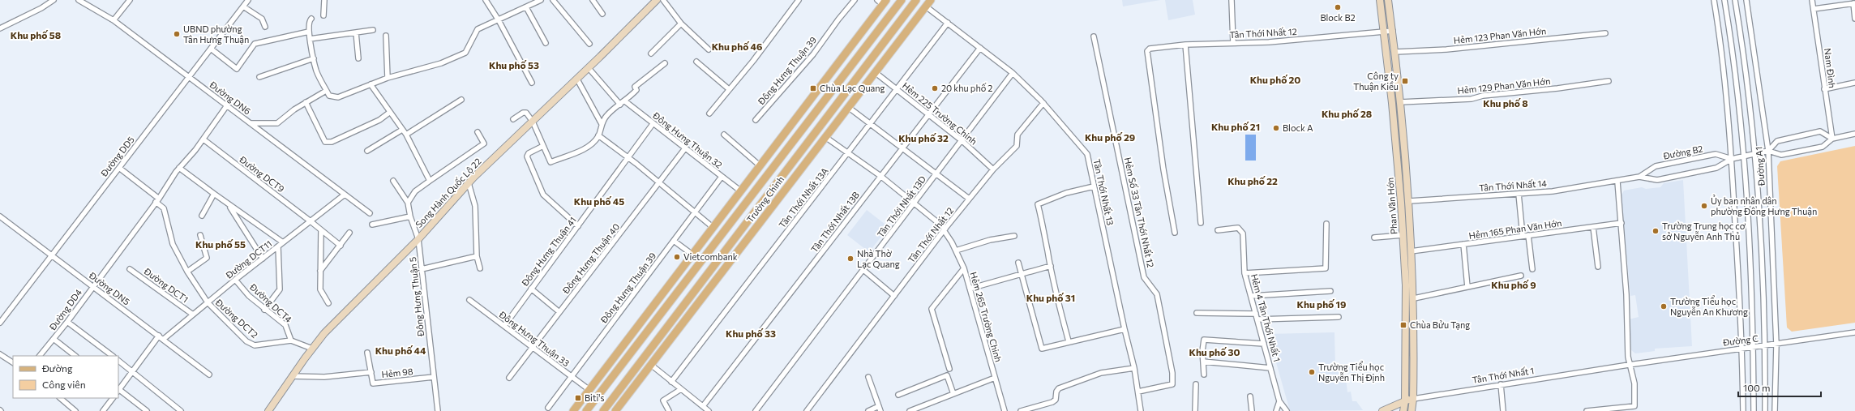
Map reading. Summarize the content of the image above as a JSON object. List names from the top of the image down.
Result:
{
  "streets": {
    "main road": [
      "Song Hành Quốc Lộ 22",
      "Trường Chinh",
      "Phan Văn Hớn",
      "Tân Thới Nhất 1"
    ],
    "street": [
      "Tân Thới Nhất 12",
      "Hẻm 123 Phan Văn Hớn",
      "Nam Đình",
      "Đông Hưng Thuận 39",
      "Hẻm 129 Phan Văn Hớn",
      "Đường DN6",
      "Hẻm 225 Trường Chinh",
      "Đông Hưng Thuận 32",
      "Đường B2",
      "Đường DD5",
      "Đường A1",
      "Đường DCT9",
      "Tân Thới Nhất 14",
      "Tân Thới Nhất 13",
      "Tân Thới Nhất 13A",
      "Tân Thới Nhất 13D",
      "Hẻm Số 33 Tân Thới Nhất 12",
      "Tân Thới Nhất 13B",
      "Hẻm 165 Phan Văn Hớn",
      "Đông Hưng Thuận 41",
      "Đông Hưng Thuận 40",
      "Đường DCT11",
      "Đường DCT1",
      "Đường DN5",
      "Đông Hưng Thuận 5",
      "Đường DCT4",
      "Đường DD4",
      "Hẻm 265 Trường Chinh",
      "Hẻm 4 Tân Thới Nhất 1",
      "Đường DCT2",
      "Đông Hưng Thuận 33",
      "Đường C",
      "Hẻm 98"
    ]
  },
  "crossings": [
    ["Tân Thới Nhất 12", "Hẻm 225 Trường Chinh"],
    ["Tân Thới Nhất 12", "Tân Thới Nhất 13"],
    ["Tân Thới Nhất 12", "Phan Văn Hớn"],
    ["Tân Thới Nhất 12", "Hẻm 265 Trường Chinh"],
    ["Hẻm 123 Phan Văn Hớn", "Phan Văn Hớn"],
    ["Nam Đình", "Đường B2"],
    ["Đông Hưng Thuận 39", "Đông Hưng Thuận 32"],
    ["Đông Hưng Thuận 39", "Đông Hưng Thuận 33"],
    ["Hẻm 129 Phan Văn Hớn", "Phan Văn Hớn"],
    ["Đường DN6", "Đường DD5"],
    ["Đường DN6", "Đường DCT11"],
    ["Hẻm 225 Trường Chinh", "Tân Thới Nhất 13A"],
    ["Hẻm 225 Trường Chinh", "Trường Chinh"],
    ["Hẻm 225 Trường Chinh", "Tân Thới Nhất 13D"],
    ["Hẻm 225 Trường Chinh", "Tân Thới Nhất 13B"],
    ["Đông Hưng Thuận 32", "Đông Hưng Thuận 41"],
    ["Đông Hưng Thuận 32", "Đông Hưng Thuận 40"],
    ["Đường B2", "Đường A1"],
    ["Đường B2", "Tân Thới Nhất 14"],
    ["Đường DD5", "Đường DN5"],
    ["Đường DD5", "Đường DCT2"],
    ["Đường A1", "Đường C"],
    ["Đường DCT9", "Đường DCT11"],
    ["Tân Thới Nhất 14", "Phan Văn Hớn"],
    ["Tân Thới Nhất 13", "Tân Thới Nhất 13A"],
    ["Tân Thới Nhất 13", "Trường Chinh"],
    ["Tân Thới Nhất 13", "Tân Thới Nhất 13D"],
    ["Tân Thới Nhất 13", "Hẻm Số 33 Tân Thới Nhất 12"],
    ["Tân Thới Nhất 13", "Tân Thới Nhất 13B"],
    ["Song Hành Quốc Lộ 22", "Đông Hưng Thuận 5"],
    ["Song Hành Quốc Lộ 22", "Đường DCT2"],
    ["Tân Thới Nhất 13A", "Hẻm 265 Trường Chinh"],
    ["Trường Chinh", "Hẻm 265 Trường Chinh"],
    ["Phan Văn Hớn", "Hẻm 165 Phan Văn Hớn"],
    ["Phan Văn Hớn", "Tân Thới Nhất 1"],
    ["Tân Thới Nhất 13D", "Hẻm 265 Trường Chinh"],
    ["Tân Thới Nhất 13B", "Hẻm 265 Trường Chinh"],
    ["Đông Hưng Thuận 41", "Đông Hưng Thuận 33"],
    ["Đông Hưng Thuận 40", "Đông Hưng Thuận 33"],
    ["Đường DCT11", "Đường DCT1"],
    ["Đường DCT11", "Đường DN5"],
    ["Đường DCT11", "Đường DCT4"],
    ["Đường DCT11", "Đường DCT2"],
    ["Đường DN5", "Đường DD4"],
    ["Đông Hưng Thuận 5", "Hẻm 98"],
    ["Đường DCT4", "Đường DCT2"],
    ["Đường DD4", "Đường DCT2"],
    ["Đường C", "Tân Thới Nhất 1"]
  ],
  "districts": [
    "Khu phố 58",
    "Khu phố 46",
    "Khu phố 53",
    "Khu phố 20",
    "Khu phố 8",
    "Khu phố 28",
    "Khu phố 21",
    "Khu phố 29",
    "Khu phố 32",
    "Khu phố 22",
    "Khu phố 45",
    "Khu phố 55",
    "Khu phố 9",
    "Khu phố 31",
    "Khu phố 19",
    "Khu phố 33",
    "Khu phố 44",
    "Khu phố 30"
  ],
  "places": {
    "other": [
      "Block B2",
      "UBND phường Tân Hưng Thuận",
      "20 khu phố 2",
      "Block A",
      "Ủy ban nhân dân phường Đông Hưng Thuận",
      "Trường Trung học cơ sở Nguyễn Anh Thủ",
      "Vietcombank",
      "Nhà Thờ Lạc Quang",
      "Trường Tiểu học Nguyễn An Khương",
      "Trường Tiểu học Nguyễn Thị Định"
    ],
    "transit": [
      "Công ty Thuận Kiều",
      "Chùa Lạc Quang",
      "Chùa Bửu Tạng",
      "Biti's"
    ]
  },
  "legend": ["Đường", "Công viên"],
  "scale_bar": "100 m"
}
